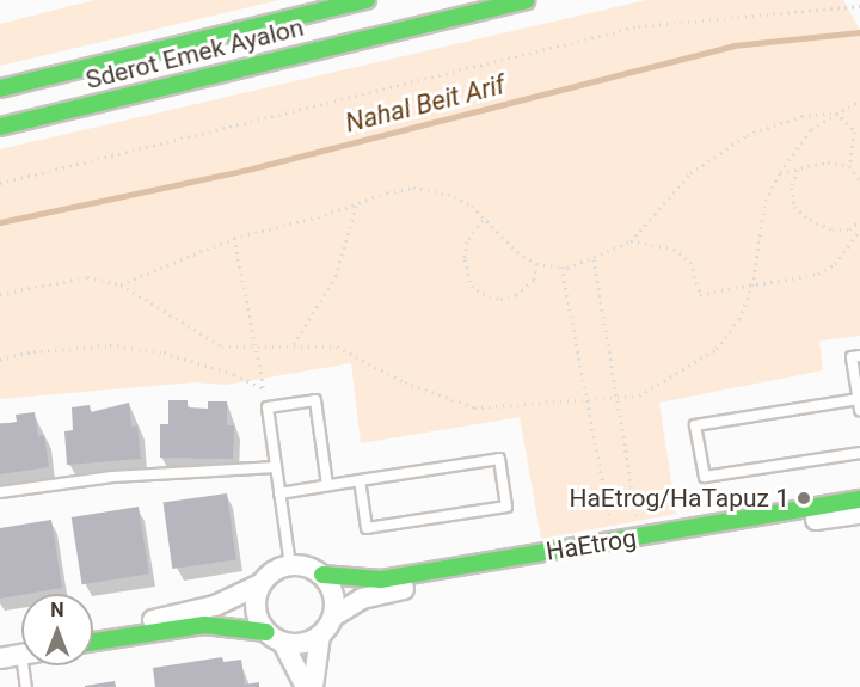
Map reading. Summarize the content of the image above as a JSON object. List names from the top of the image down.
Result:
{
  "streets": {
    "main road": ["Sderot Emek Ayalon", "HaEtrog"]
  },
  "water": ["Nahal Beit Arif"],
  "places": ["HaEtrog/HaTapuz 1"],
  "north": "top"
}
